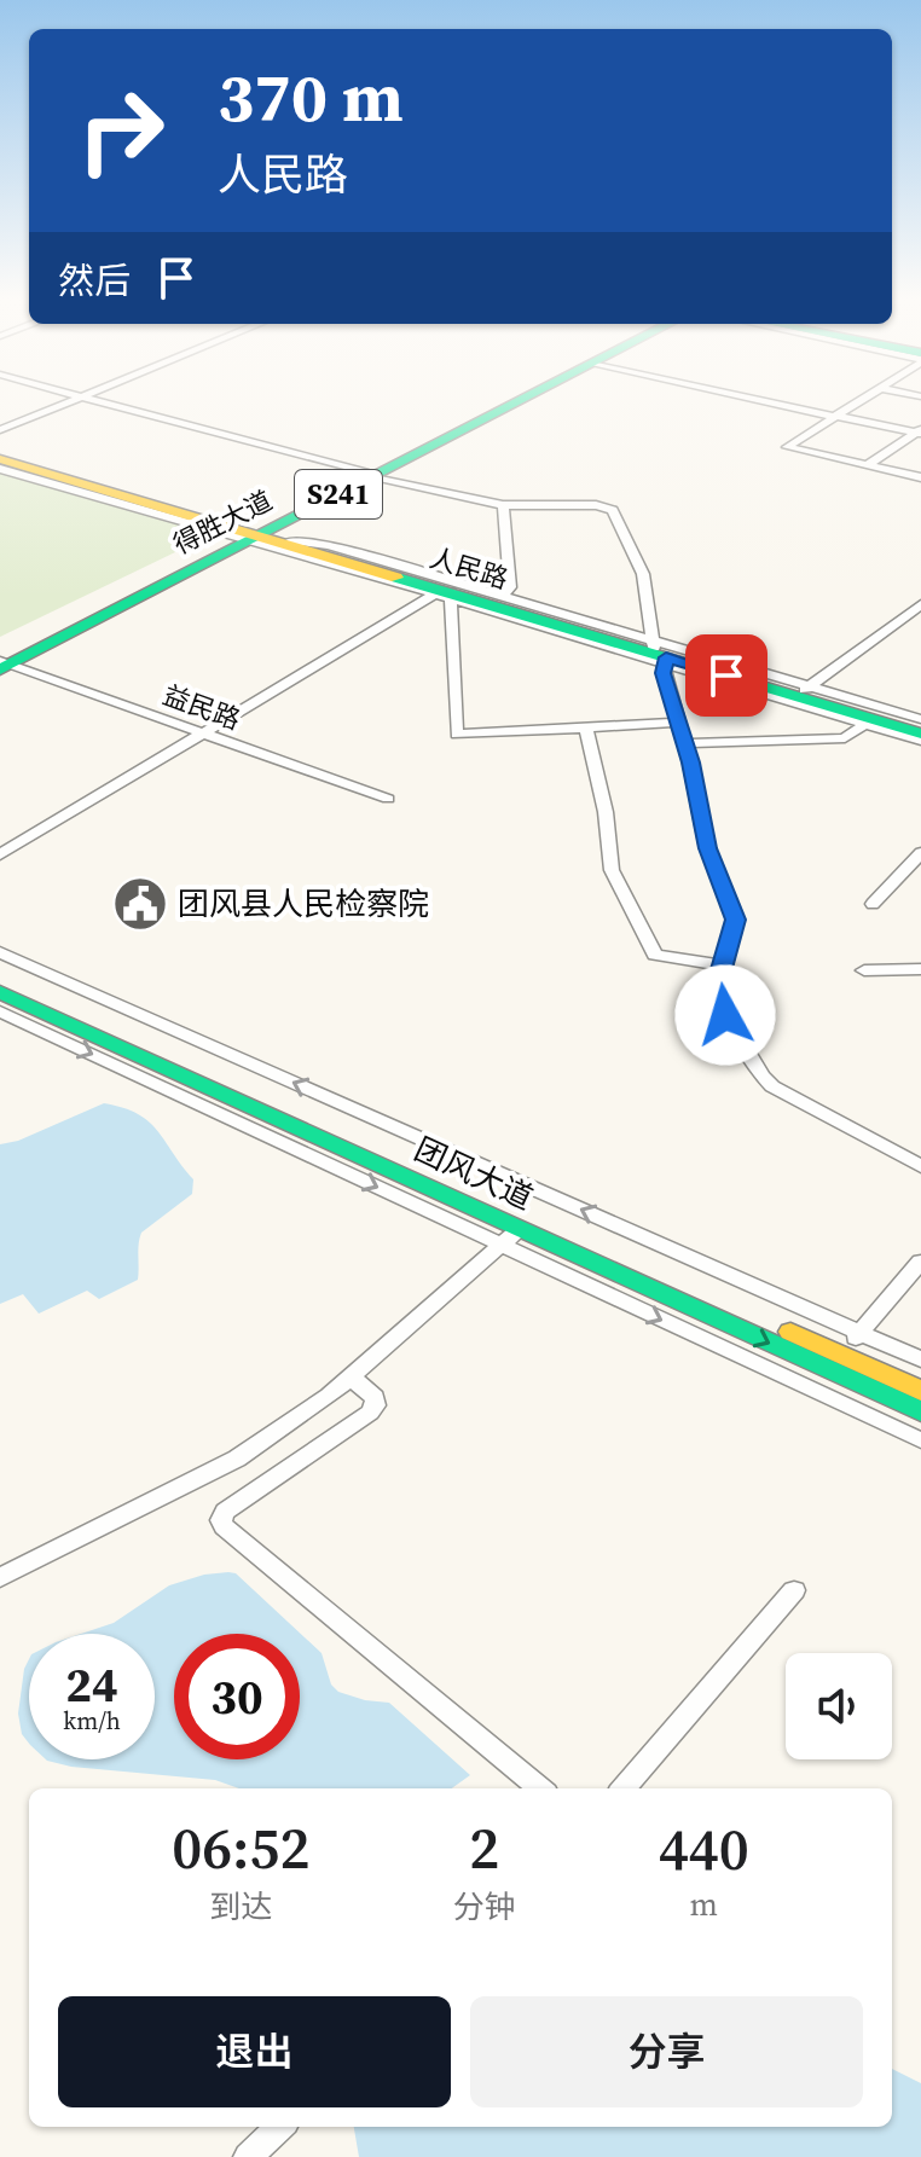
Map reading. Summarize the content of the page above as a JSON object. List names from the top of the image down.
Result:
{
  "streets": {
    "main road": [
      "S241",
      "得胜大道",
      "人民路",
      "团风大道"
    ],
    "street": ["益民路"]
  },
  "crossings": [
    ["得胜大道", "人民路"],
    ["得胜大道", "益民路"]
  ],
  "places": {
    "public building": ["团风县人民检察院"]
  },
  "page": {
    "turn": ["370 m", "人民路"],
    "then": "然后",
    "speed": "24 km/h",
    "limit": "30",
    "eta": [
      "06:52",
      "到达",
      "2",
      "分钟",
      "440",
      "m"
    ],
    "buttons": ["退出", "分享"]
  }
}
